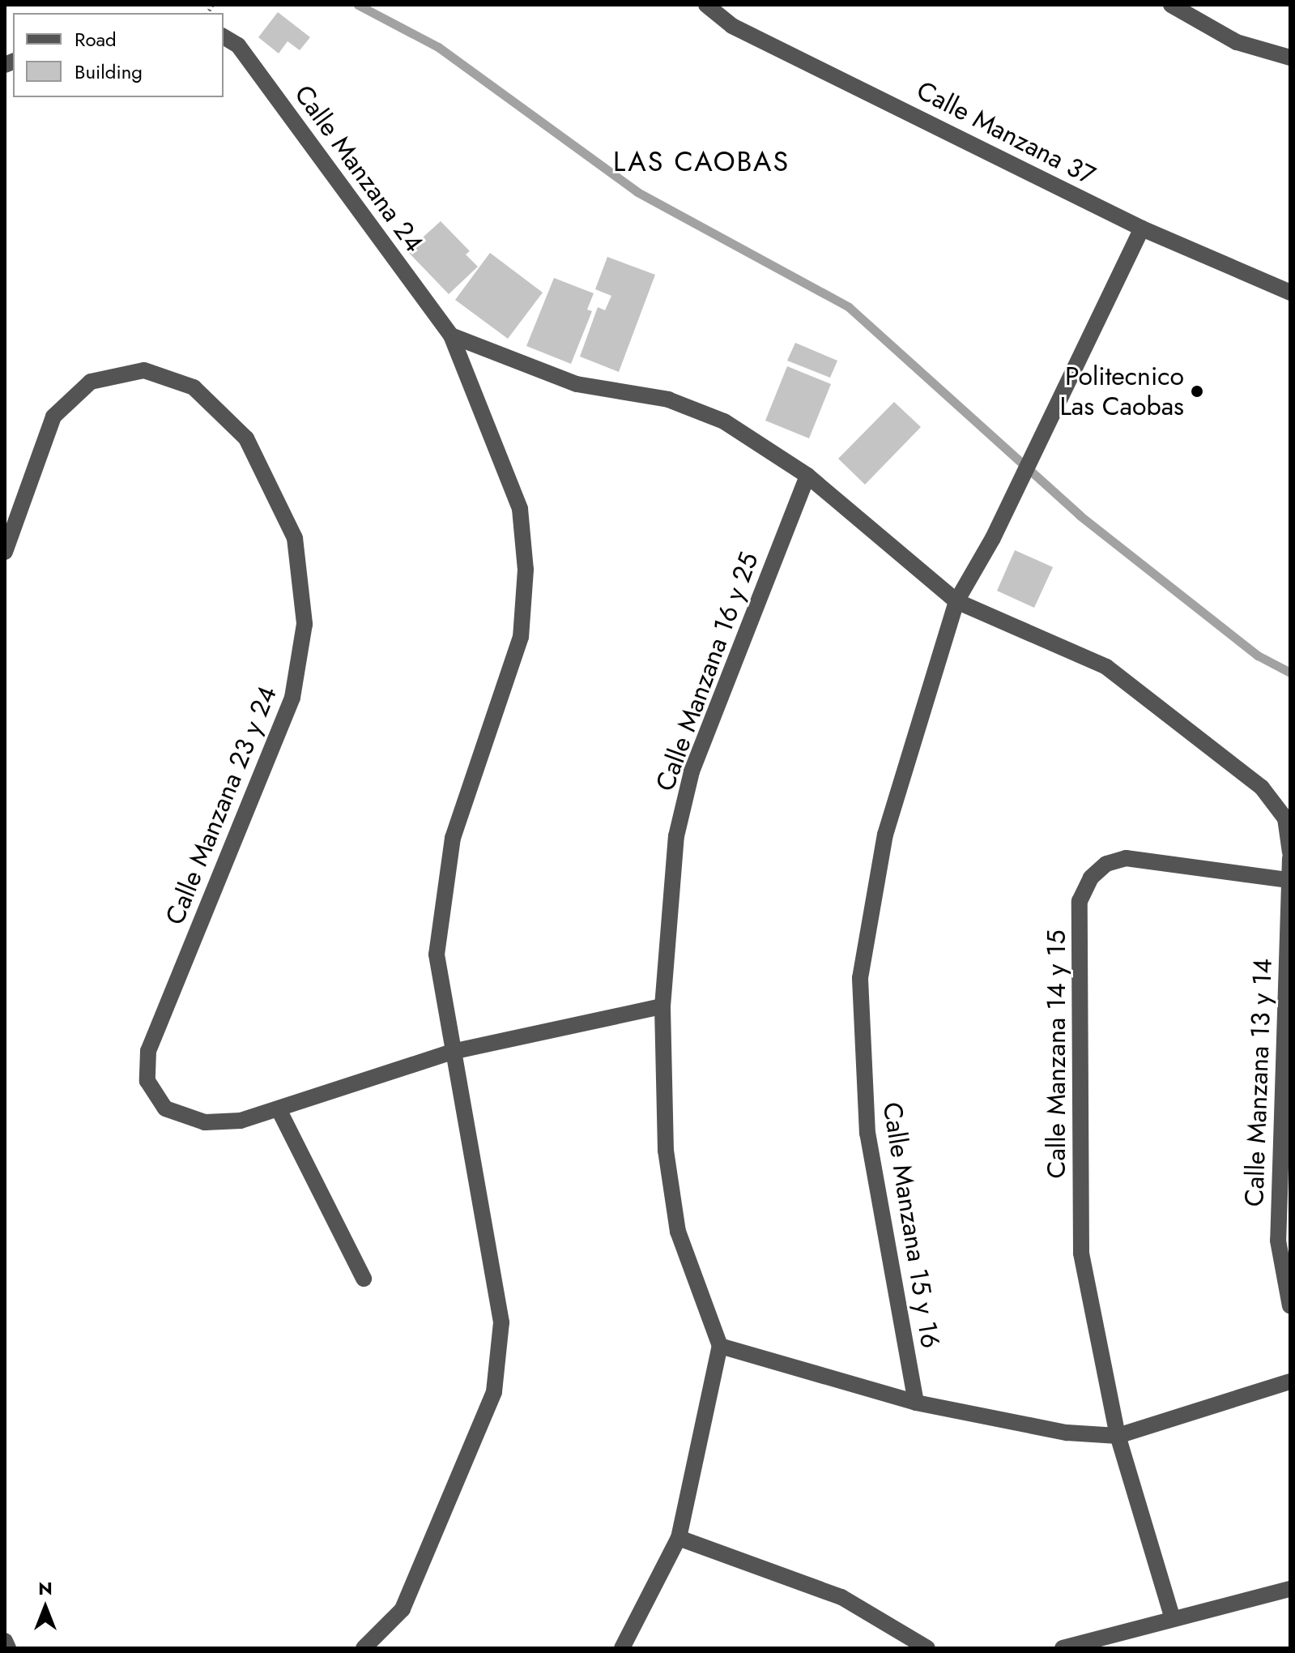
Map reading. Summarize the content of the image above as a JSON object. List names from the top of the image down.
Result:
{
  "streets": {
    "street": [
      "Calle Manzana 37",
      "Calle Manzana 24",
      "Calle Manzana 16 y 25",
      "Calle Manzana 23 y 24",
      "Calle Manzana 14 y 15",
      "Calle Manzana 13 y 14",
      "Calle Manzana 15 y 16"
    ]
  },
  "crossings": [
    ["Calle Manzana 37", "Calle Manzana 15 y 16"],
    ["Calle Manzana 24", "Calle Manzana 23 y 24"],
    ["Calle Manzana 16 y 25", "Calle Manzana 23 y 24"],
    ["Calle Manzana 14 y 15", "Calle Manzana 13 y 14"]
  ],
  "districts": ["LAS CAOBAS"],
  "places": ["Politecnico Las Caobas"],
  "legend": ["Road", "Building"],
  "north": "top"
}
